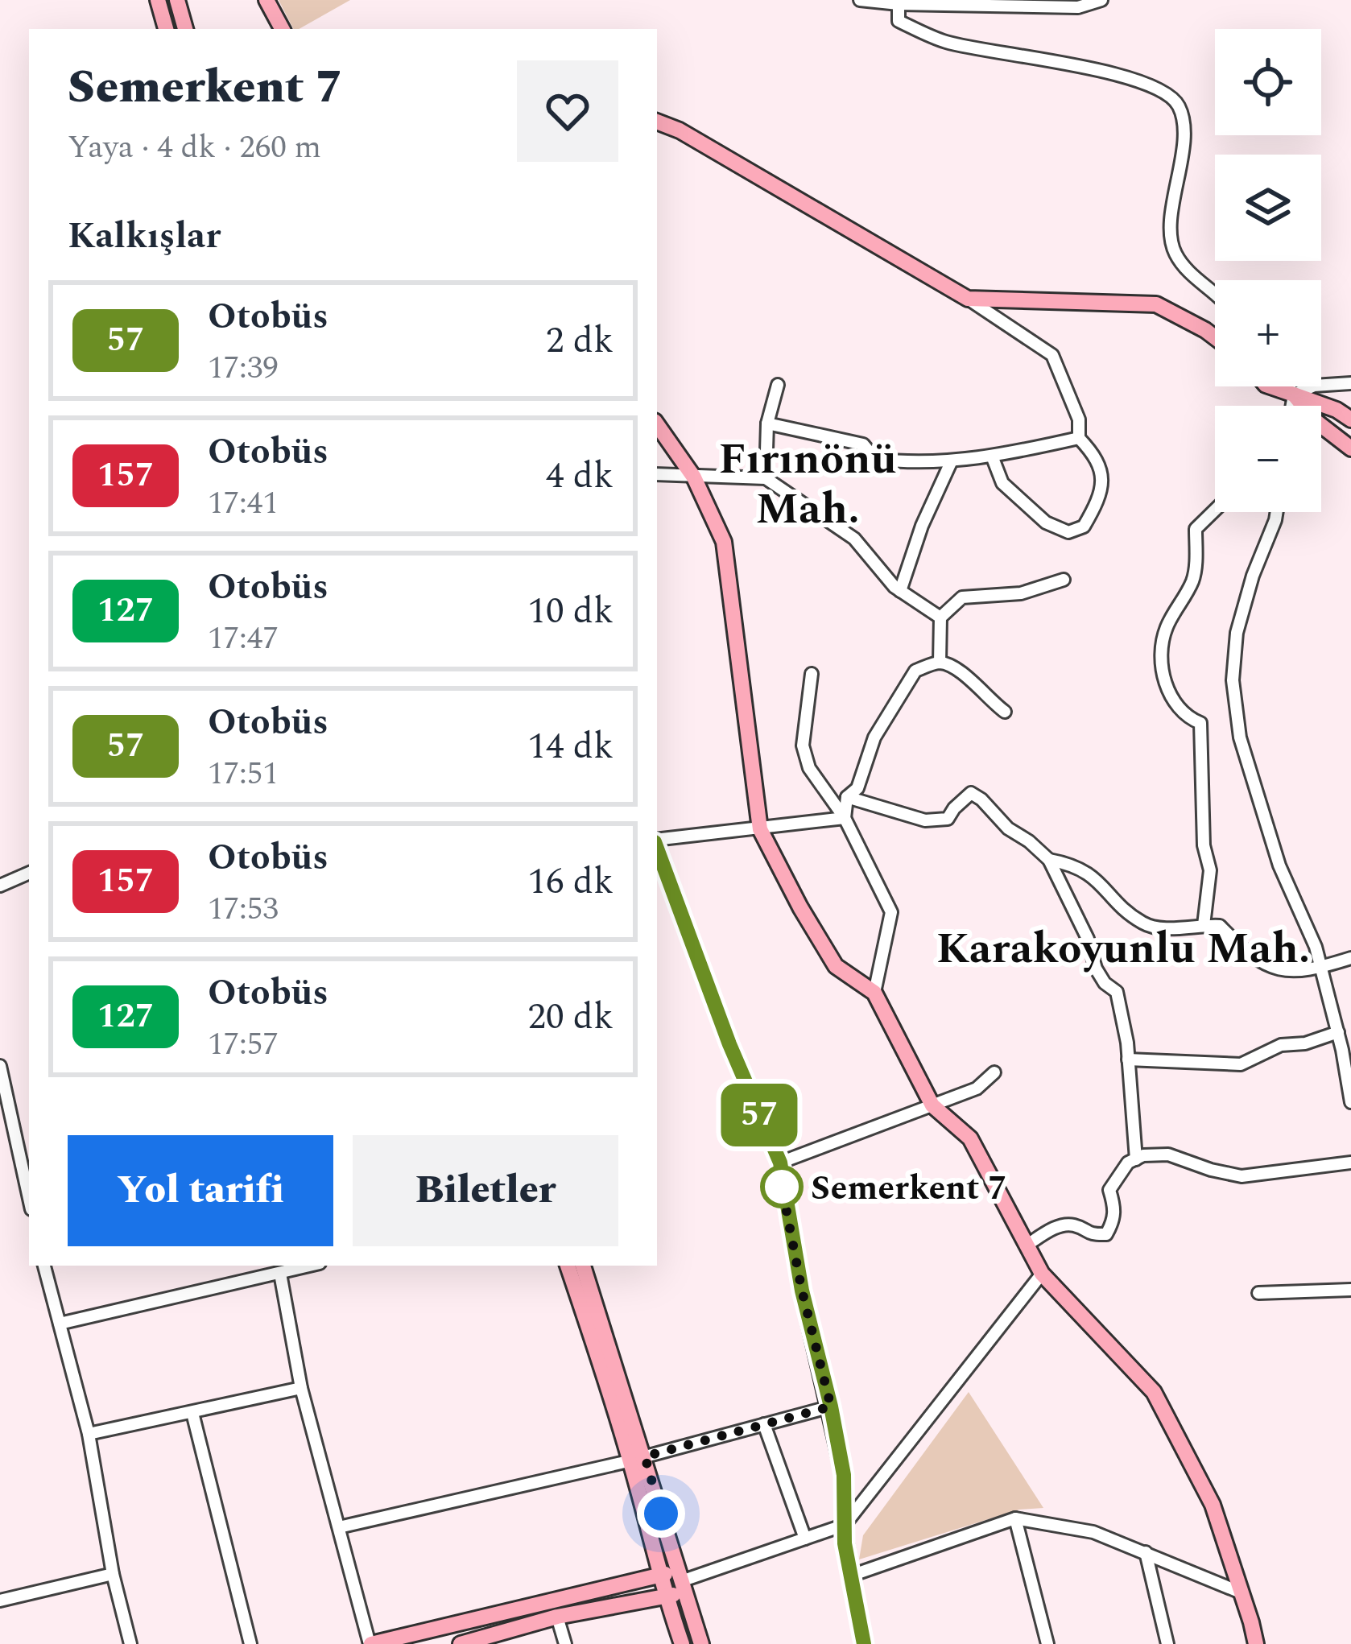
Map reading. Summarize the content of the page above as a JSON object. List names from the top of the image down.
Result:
{
  "districts": ["Fırınönü Mah.", "Karakoyunlu Mah."],
  "places": ["Semerkent 7"],
  "lines": ["bus line 57"],
  "page": {
    "on_map": "57",
    "map_buttons": ["+", "−"],
    "heading": [
      ["Semerkent 7", "Yaya · 4 dk · 260 m"],
      "Kalkışlar"
    ],
    "list": [
      {
        "mark": "57",
        "name": "Otobüs",
        "note": "17:39",
        "value": "2 dk"
      },
      {
        "mark": "157",
        "name": "Otobüs",
        "note": "17:41",
        "value": "4 dk"
      },
      {
        "mark": "127",
        "name": "Otobüs",
        "note": "17:47",
        "value": "10 dk"
      },
      {
        "mark": "57",
        "name": "Otobüs",
        "note": "17:51",
        "value": "14 dk"
      },
      {
        "mark": "157",
        "name": "Otobüs",
        "note": "17:53",
        "value": "16 dk"
      },
      {
        "mark": "127",
        "name": "Otobüs",
        "note": "17:57",
        "value": "20 dk"
      }
    ],
    "buttons": ["Yol tarifi", "Biletler"]
  }
}
